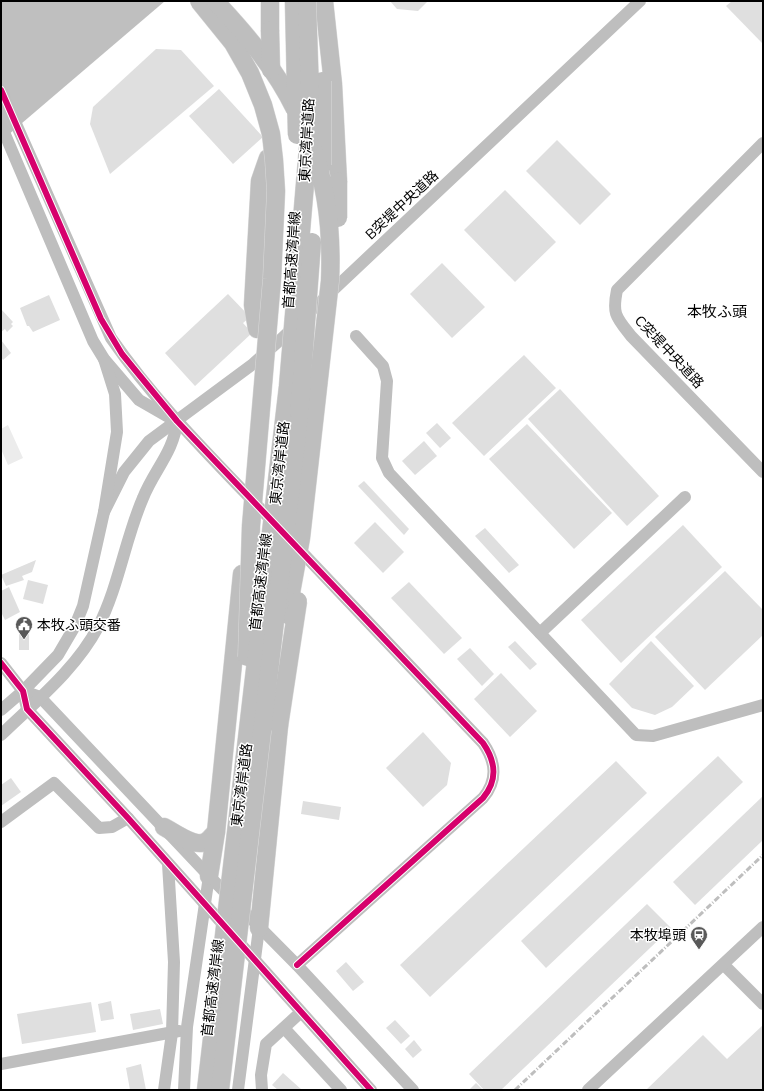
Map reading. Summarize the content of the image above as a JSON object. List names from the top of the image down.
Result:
{
  "streets": {
    "highway": ["東京湾岸道路", "首都高速湾岸線"],
    "street": ["B突堤中央道路", "C突堤中央道路"]
  },
  "districts": ["本牧ふ頭"],
  "places": {
    "public building": ["本牧ふ頭交番"],
    "station": ["本牧埠頭"]
  }
}
